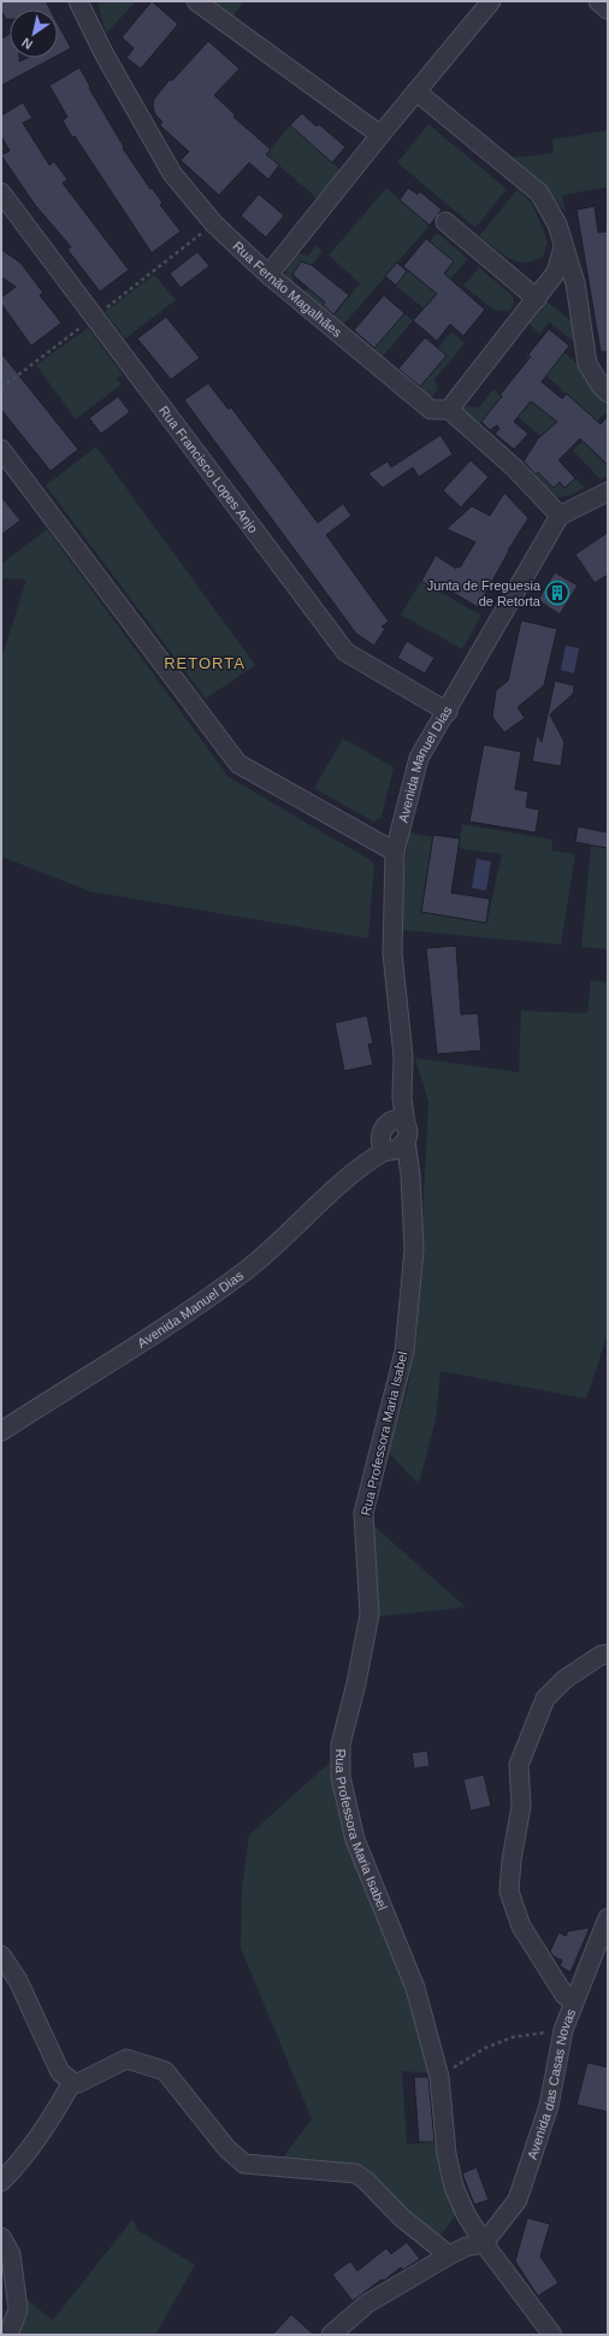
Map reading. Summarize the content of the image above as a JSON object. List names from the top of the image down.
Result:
{
  "streets": {
    "street": [
      "Rua Fernão Magalhães",
      "Rua Francisco Lopes Anjo",
      "Avenida Manuel Dias",
      "Rua Professora Maria Isabel",
      "Avenida das Casas Novas"
    ]
  },
  "crossings": [
    ["Rua Francisco Lopes Anjo", "Avenida Manuel Dias"],
    ["Avenida Manuel Dias", "Rua Professora Maria Isabel"],
    ["Rua Professora Maria Isabel", "Avenida das Casas Novas"]
  ],
  "districts": ["RETORTA"],
  "places": {
    "building": ["Junta de Freguesia de Retorta"]
  },
  "north": "bottom left"
}
